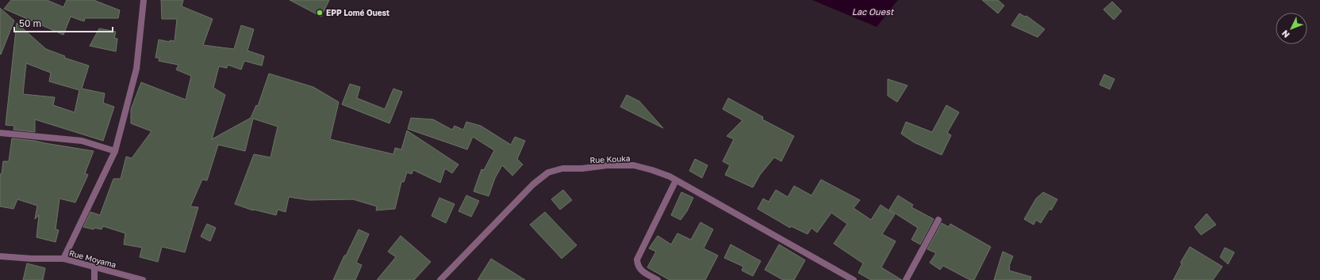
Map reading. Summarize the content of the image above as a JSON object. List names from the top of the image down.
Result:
{
  "streets": {
    "street": ["Rue Kouka", "Rue Moyama"]
  },
  "water": ["Lac Ouest"],
  "places": ["EPP Lomé Ouest"],
  "scale_bar": "50 m",
  "north": "bottom left"
}
